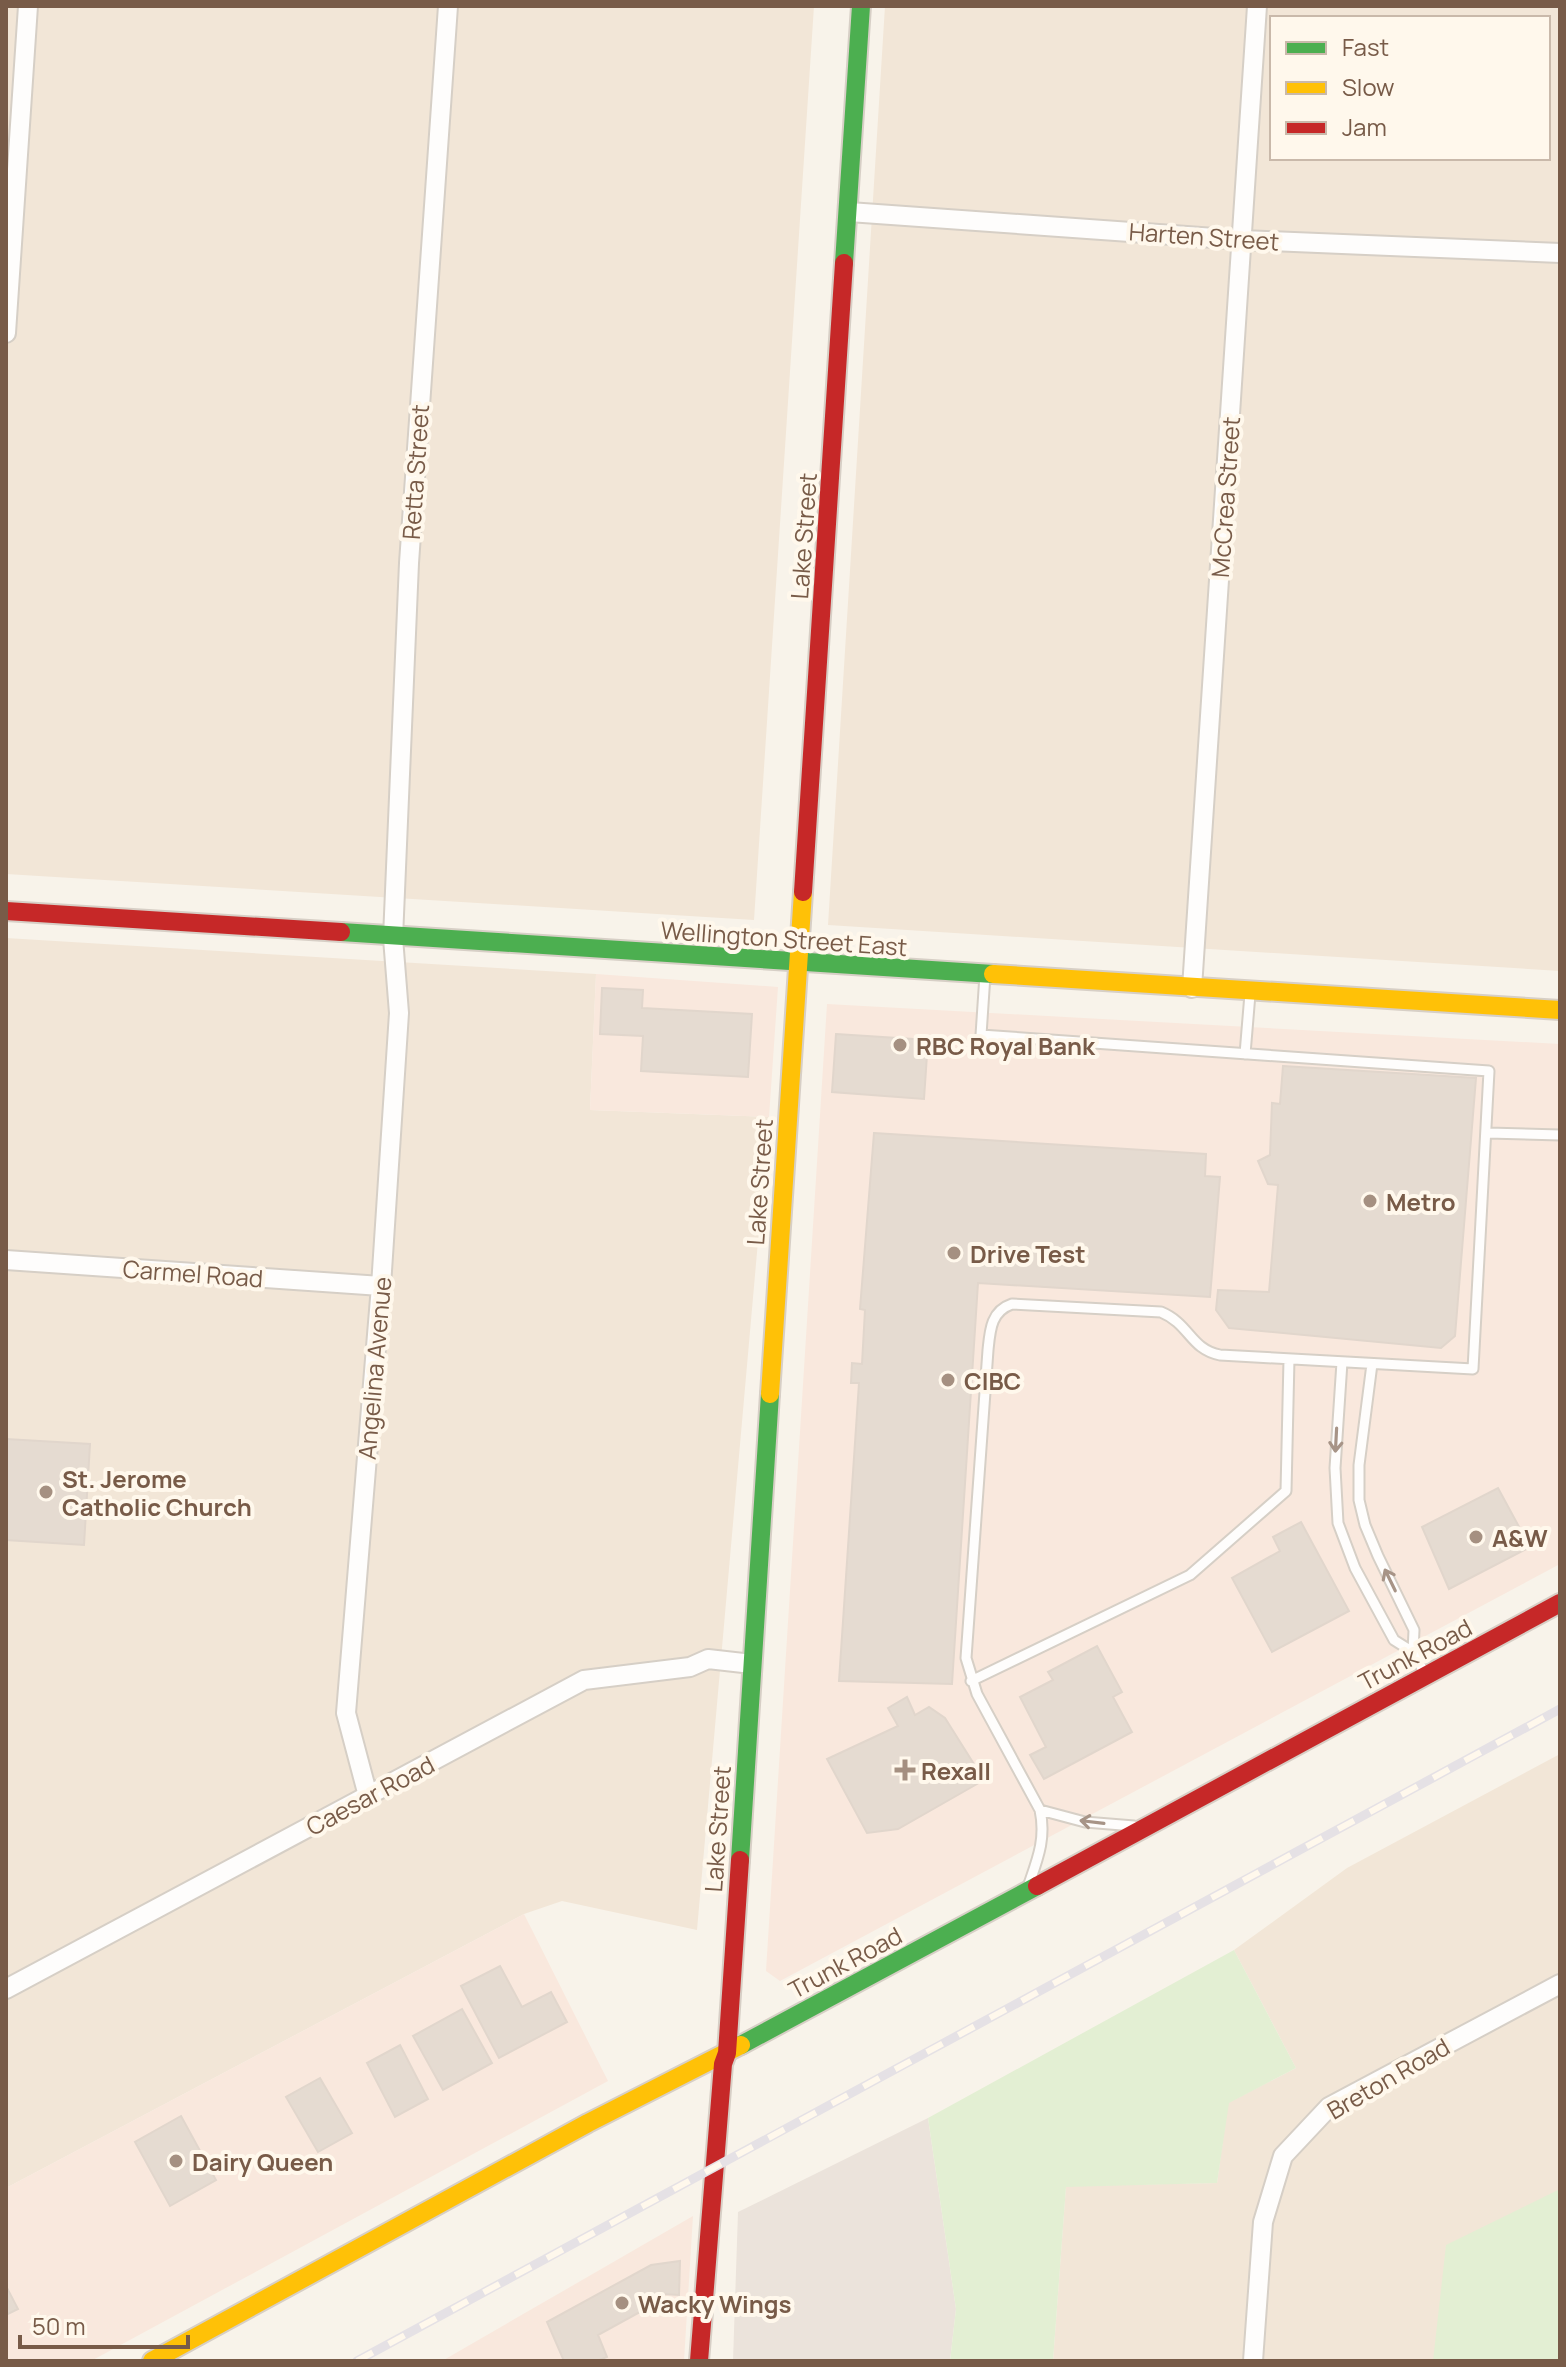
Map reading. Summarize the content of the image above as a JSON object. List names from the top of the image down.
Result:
{
  "streets": {
    "main road": ["Lake Street", "Wellington Street East", "Trunk Road"],
    "street": [
      "Harten Street",
      "Retta Street",
      "McCrea Street",
      "Carmel Road",
      "Angelina Avenue",
      "Caesar Road",
      "Breton Road"
    ]
  },
  "crossings": [
    ["Harten Street", "McCrea Street"],
    ["Harten Street", "Lake Street"],
    ["Retta Street", "Wellington Street East"],
    ["Retta Street", "Angelina Avenue"],
    ["McCrea Street", "Wellington Street East"],
    ["Lake Street", "Wellington Street East"],
    ["Lake Street", "Trunk Road"],
    ["Lake Street", "Caesar Road"],
    ["Wellington Street East", "Angelina Avenue"],
    ["Carmel Road", "Angelina Avenue"],
    ["Angelina Avenue", "Caesar Road"]
  ],
  "places": {
    "other": [
      "RBC Royal Bank",
      "Metro",
      "Drive Test",
      "CIBC",
      "St. Jerome Catholic Church",
      "A&W",
      "Dairy Queen",
      "Wacky Wings"
    ],
    "health": ["Rexall"]
  },
  "legend": ["Fast", "Slow", "Jam"],
  "scale_bar": "50 m"
}
